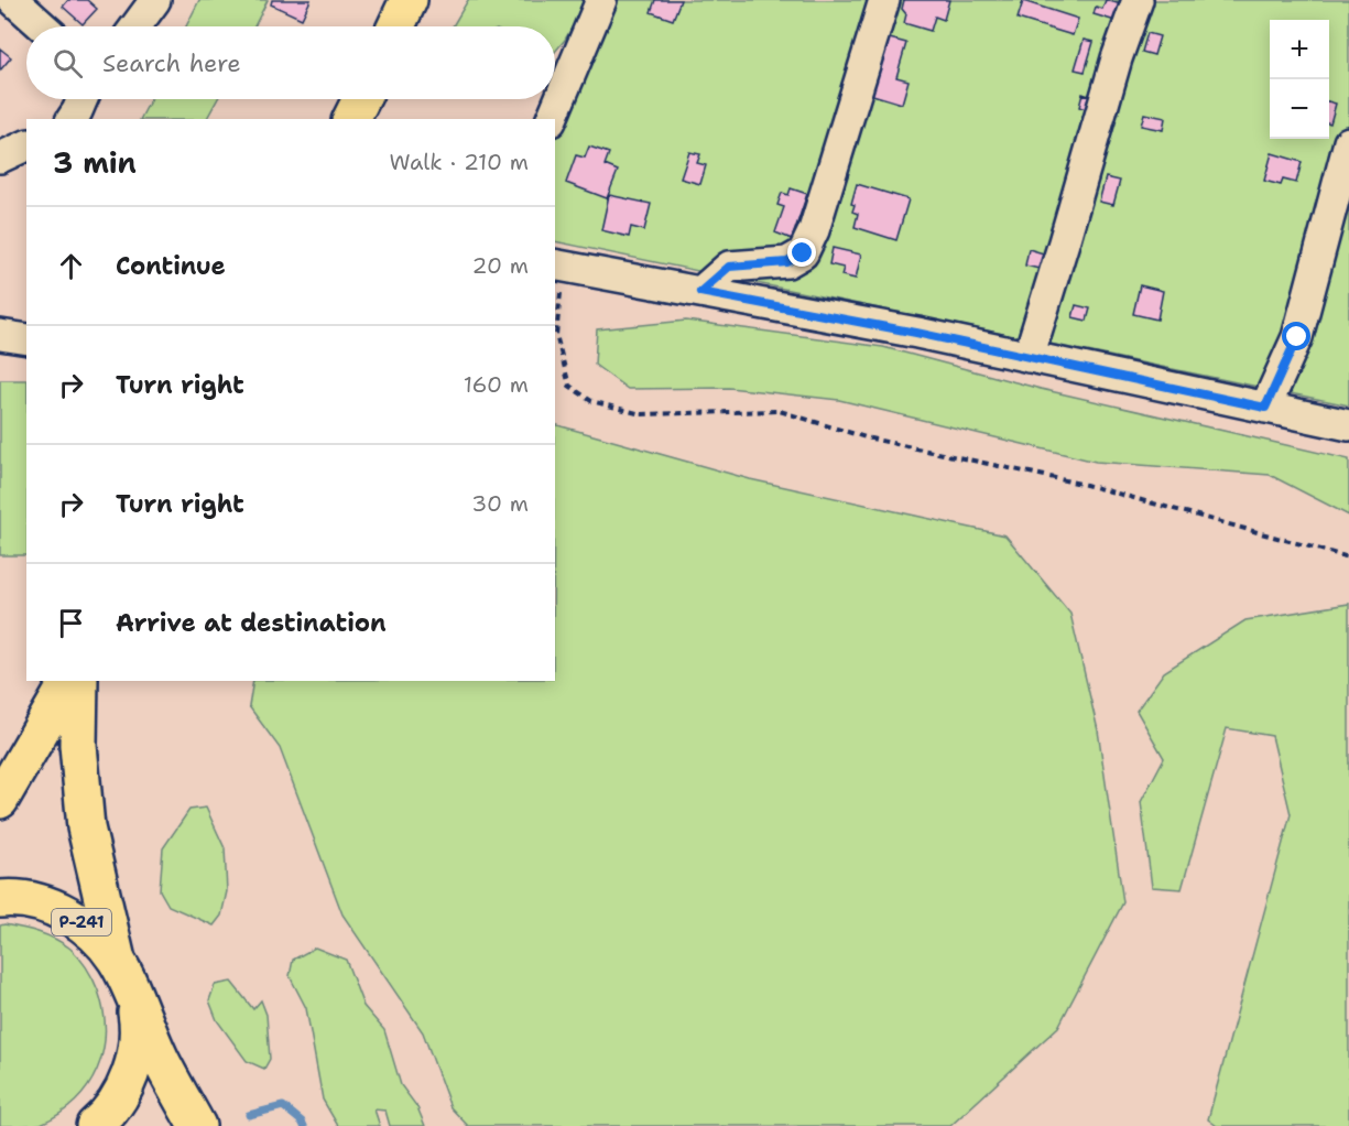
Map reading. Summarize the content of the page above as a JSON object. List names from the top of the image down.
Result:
{
  "streets": {
    "main road": ["Р-241"]
  },
  "page": {
    "map_buttons": ["+", "−"],
    "search": "Search here",
    "heading": ["3 min", "Walk · 210 m"],
    "list": [
      ["Continue", "20 m"],
      ["Turn right", "160 m"],
      ["Turn right", "30 m"],
      "Arrive at destination"
    ]
  }
}
